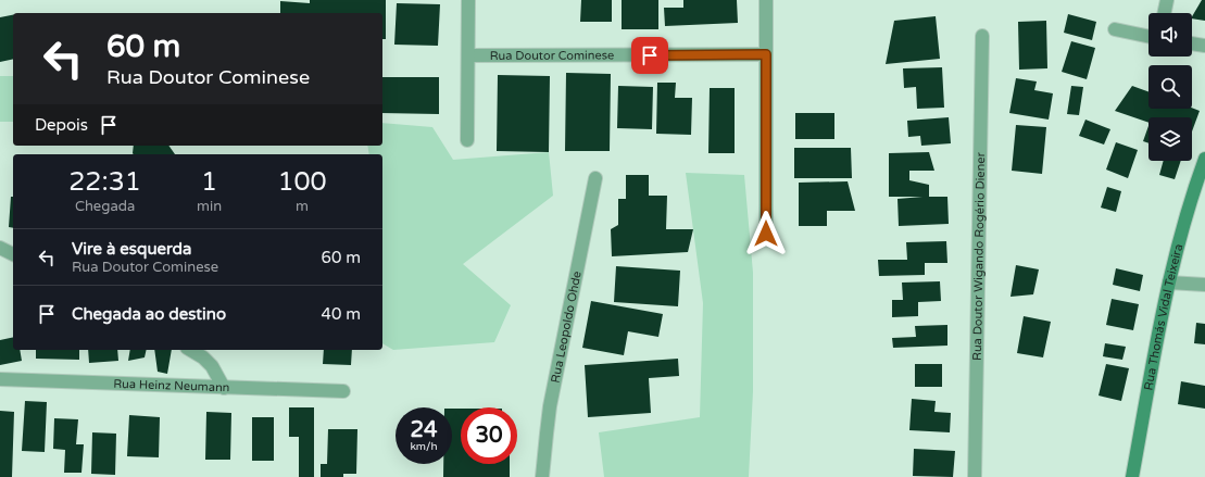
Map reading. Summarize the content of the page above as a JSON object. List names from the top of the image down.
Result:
{
  "streets": {
    "main road": ["Rua Thomás Vidal Teixeira"],
    "street": [
      "Rua Doutor Cominese",
      "Rua Doutor Wigando Rogério Diener",
      "Rua Leopoldo Ohde",
      "Rua Heinz Neumann"
    ]
  },
  "page": {
    "turn": ["60 m", "Rua Doutor Cominese"],
    "then": "Depois",
    "eta": [
      "22:31",
      "Chegada",
      "1",
      "min",
      "100",
      "m"
    ],
    "list": [
      {
        "name": "Vire à esquerda",
        "note": "Rua Doutor Cominese",
        "value": "60 m"
      },
      {
        "name": "Chegada ao destino",
        "value": "40 m"
      }
    ],
    "speed": "24 km/h",
    "limit": "30"
  }
}
